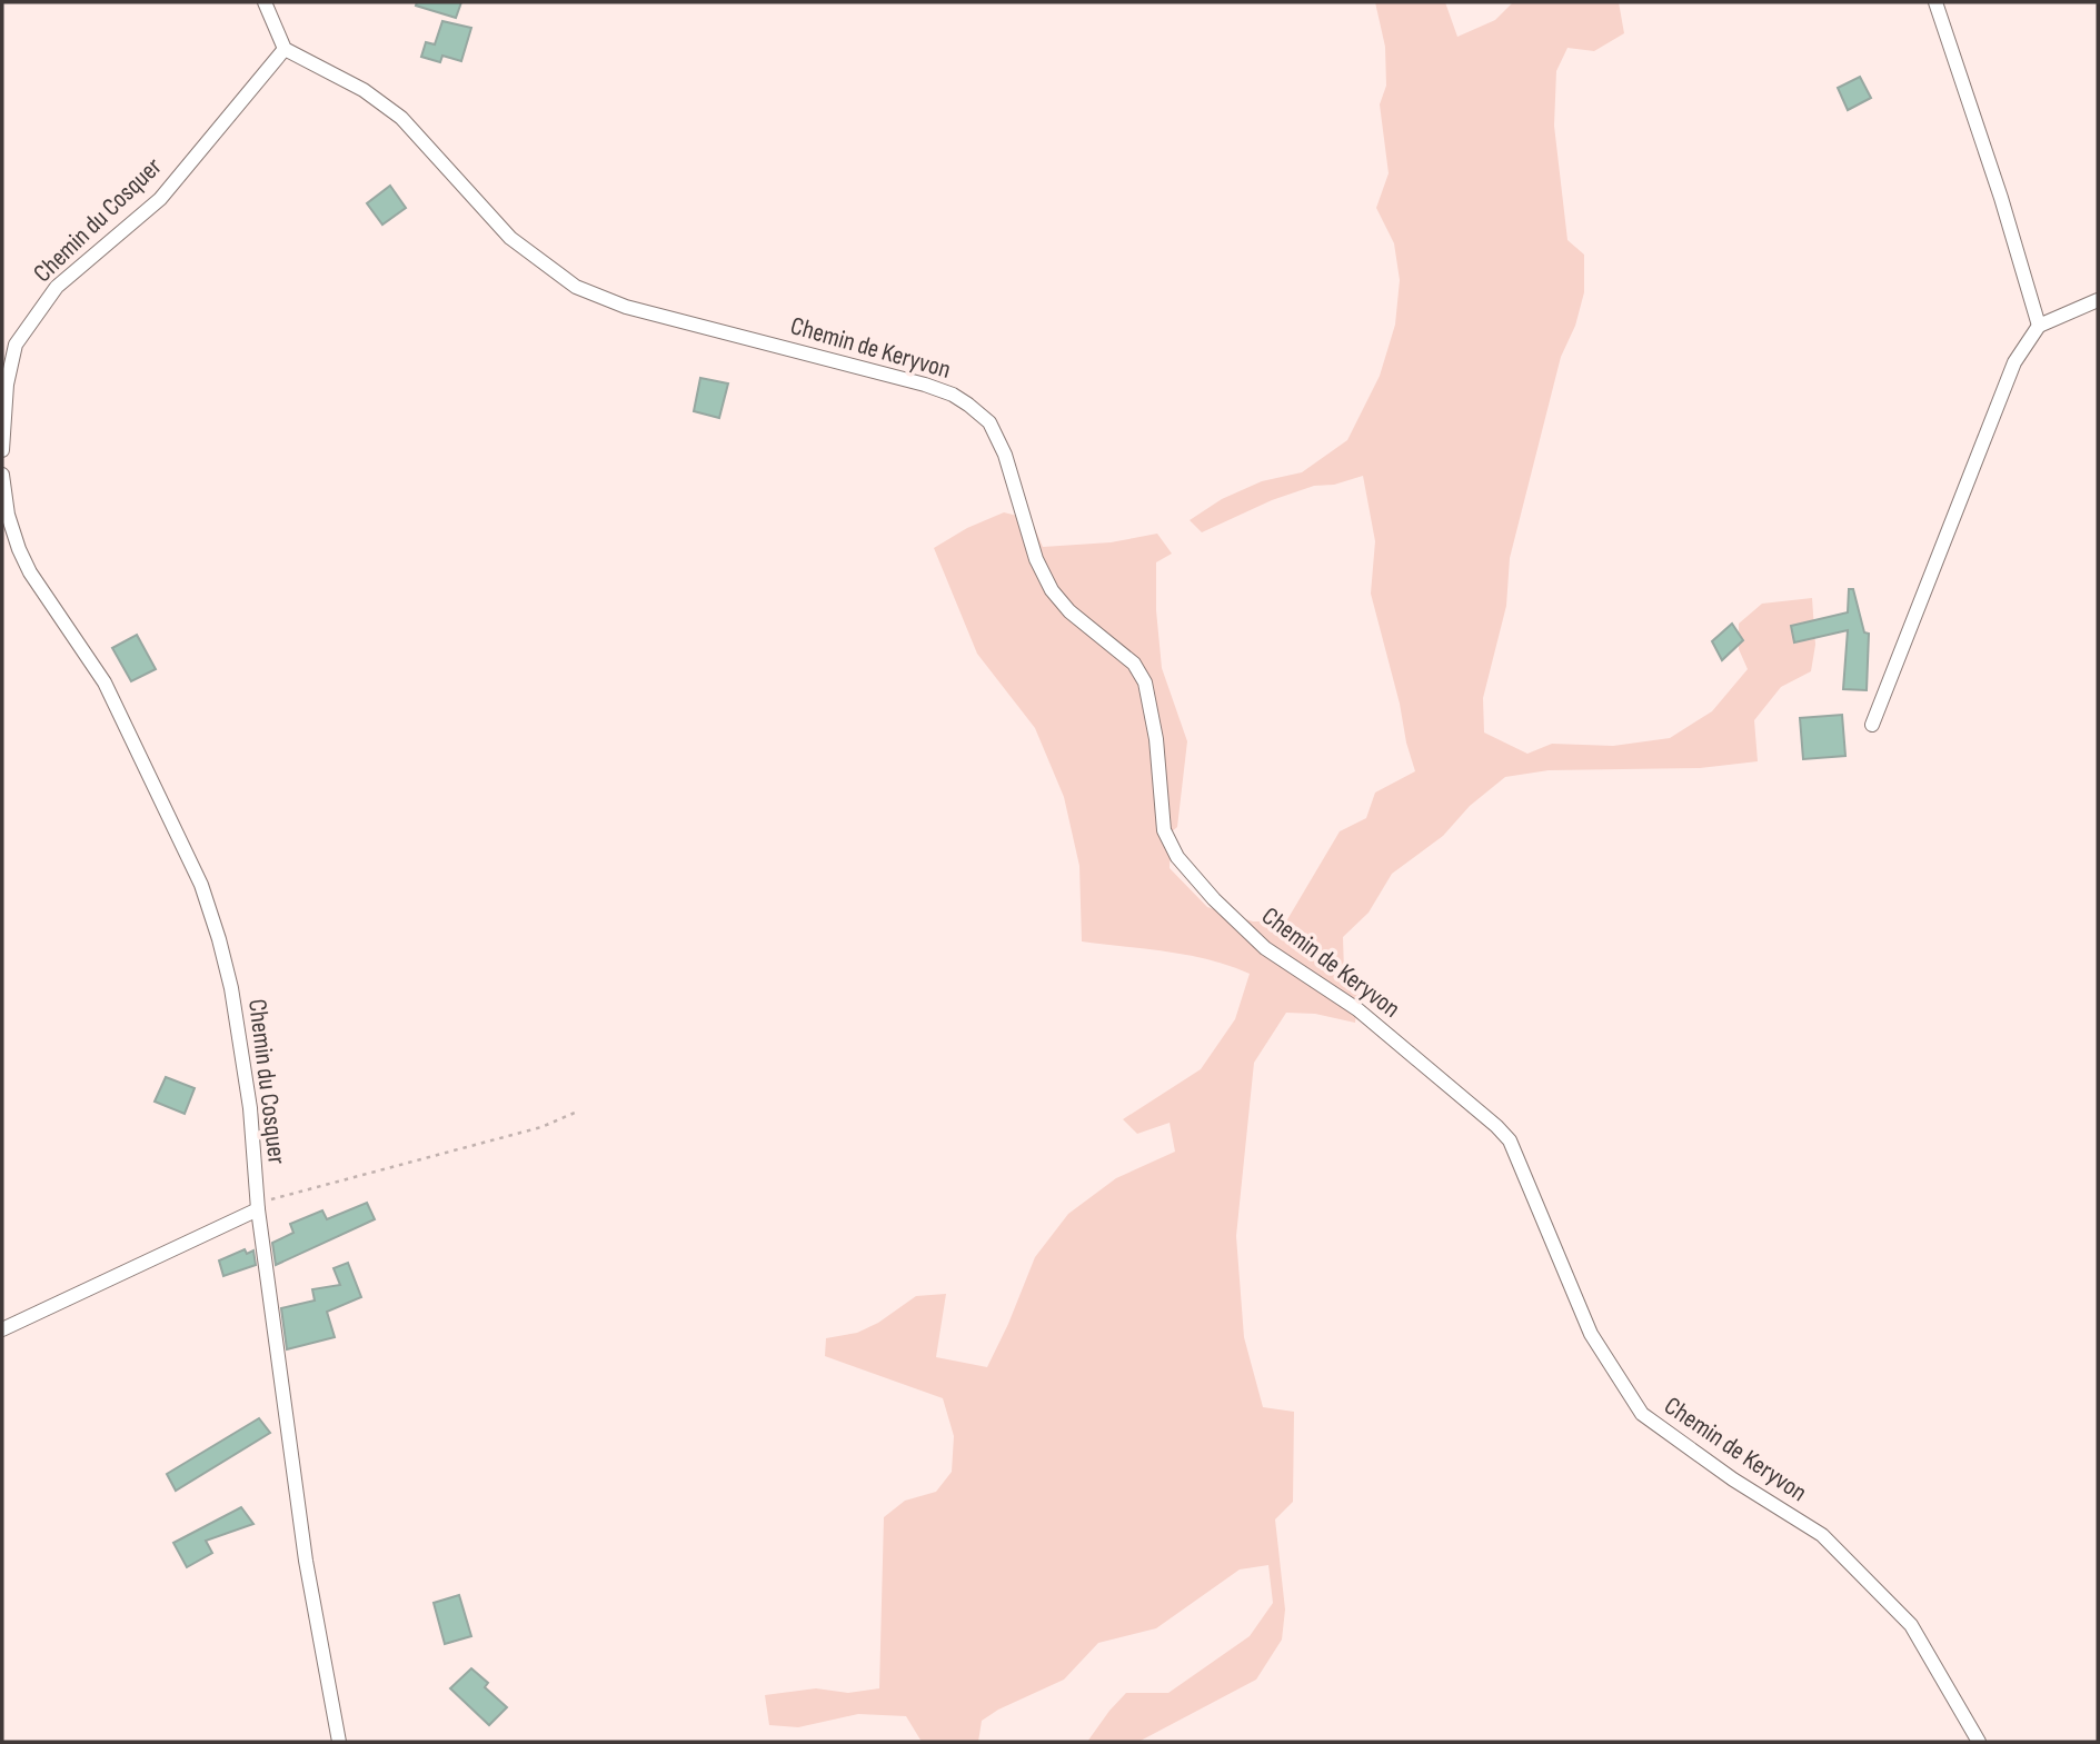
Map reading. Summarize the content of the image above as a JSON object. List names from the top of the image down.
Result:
{
  "streets": {
    "street": ["Chemin du Cosquer", "Chemin de Keryvon"]
  },
  "crossings": [
    ["Chemin du Cosquer", "Chemin de Keryvon"]
  ]
}
